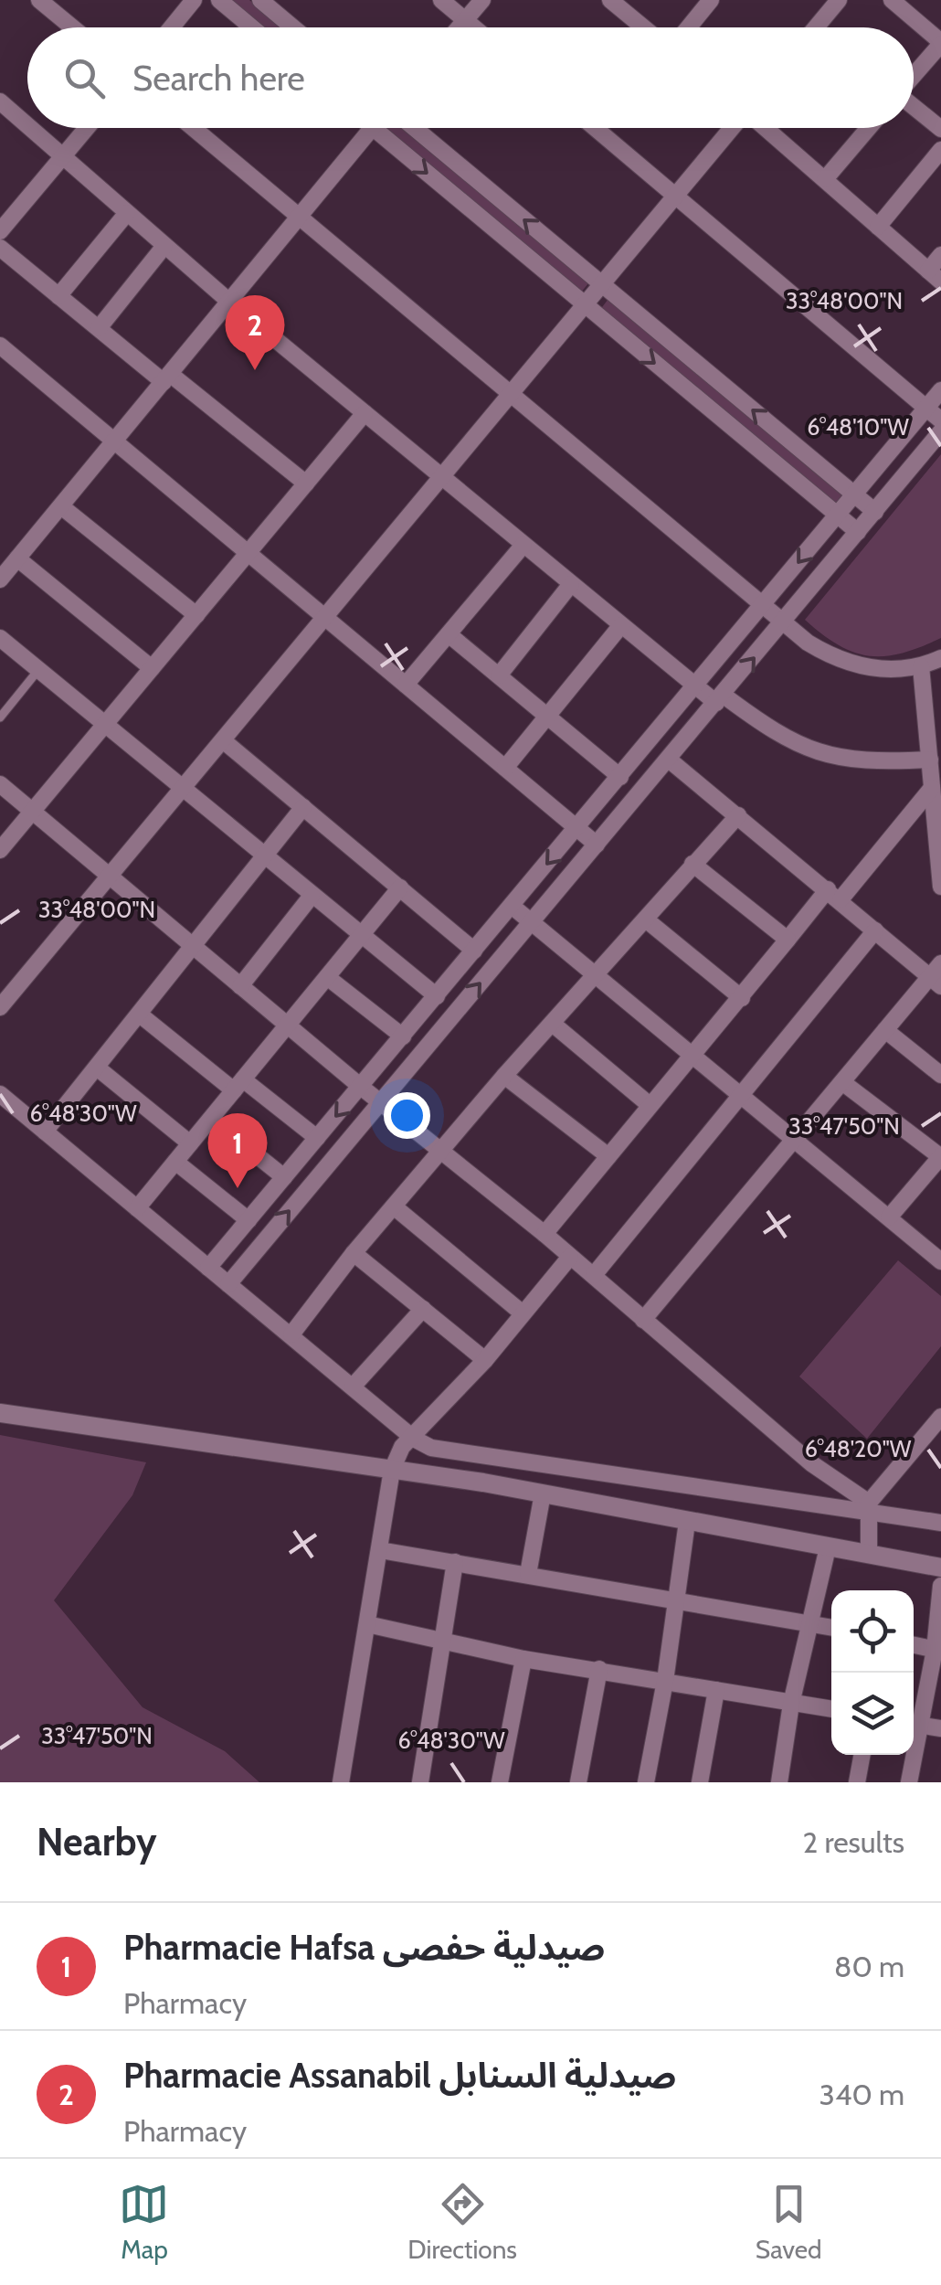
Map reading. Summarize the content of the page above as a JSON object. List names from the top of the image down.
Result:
{
  "page": {
    "search": "Search here",
    "pins": ["2", "1"],
    "heading": ["Nearby", "2 results"],
    "list": [
      {
        "mark": "1",
        "name": "Pharmacie Hafsa صيدلية حفصى",
        "note": "Pharmacy",
        "value": "80 m"
      },
      {
        "mark": "2",
        "name": "Pharmacie Assanabil صيدلية السنابل",
        "note": "Pharmacy",
        "value": "340 m"
      }
    ],
    "nav": ["Map", "Directions", "Saved"]
  },
  "coordinates": [
    "33°48'00\"N",
    "6°48'10\"W",
    "6°48'30\"W",
    "33°47'50\"N",
    "6°48'20\"W"
  ]
}
